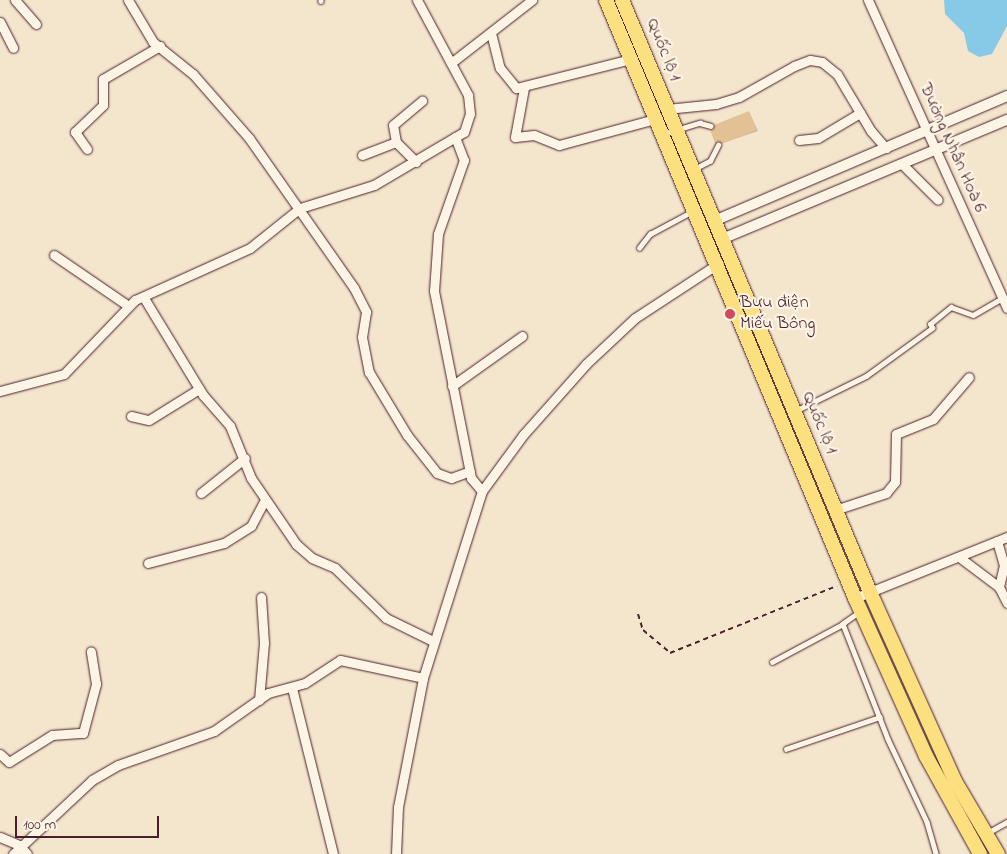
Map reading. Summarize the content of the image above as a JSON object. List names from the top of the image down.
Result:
{
  "streets": {
    "highway": ["Quốc lộ 1"],
    "street": ["Đường Nhân Hoà 6"]
  },
  "places": ["Bưu điện Miếu Bông"],
  "scale_bar": "100 m"
}
